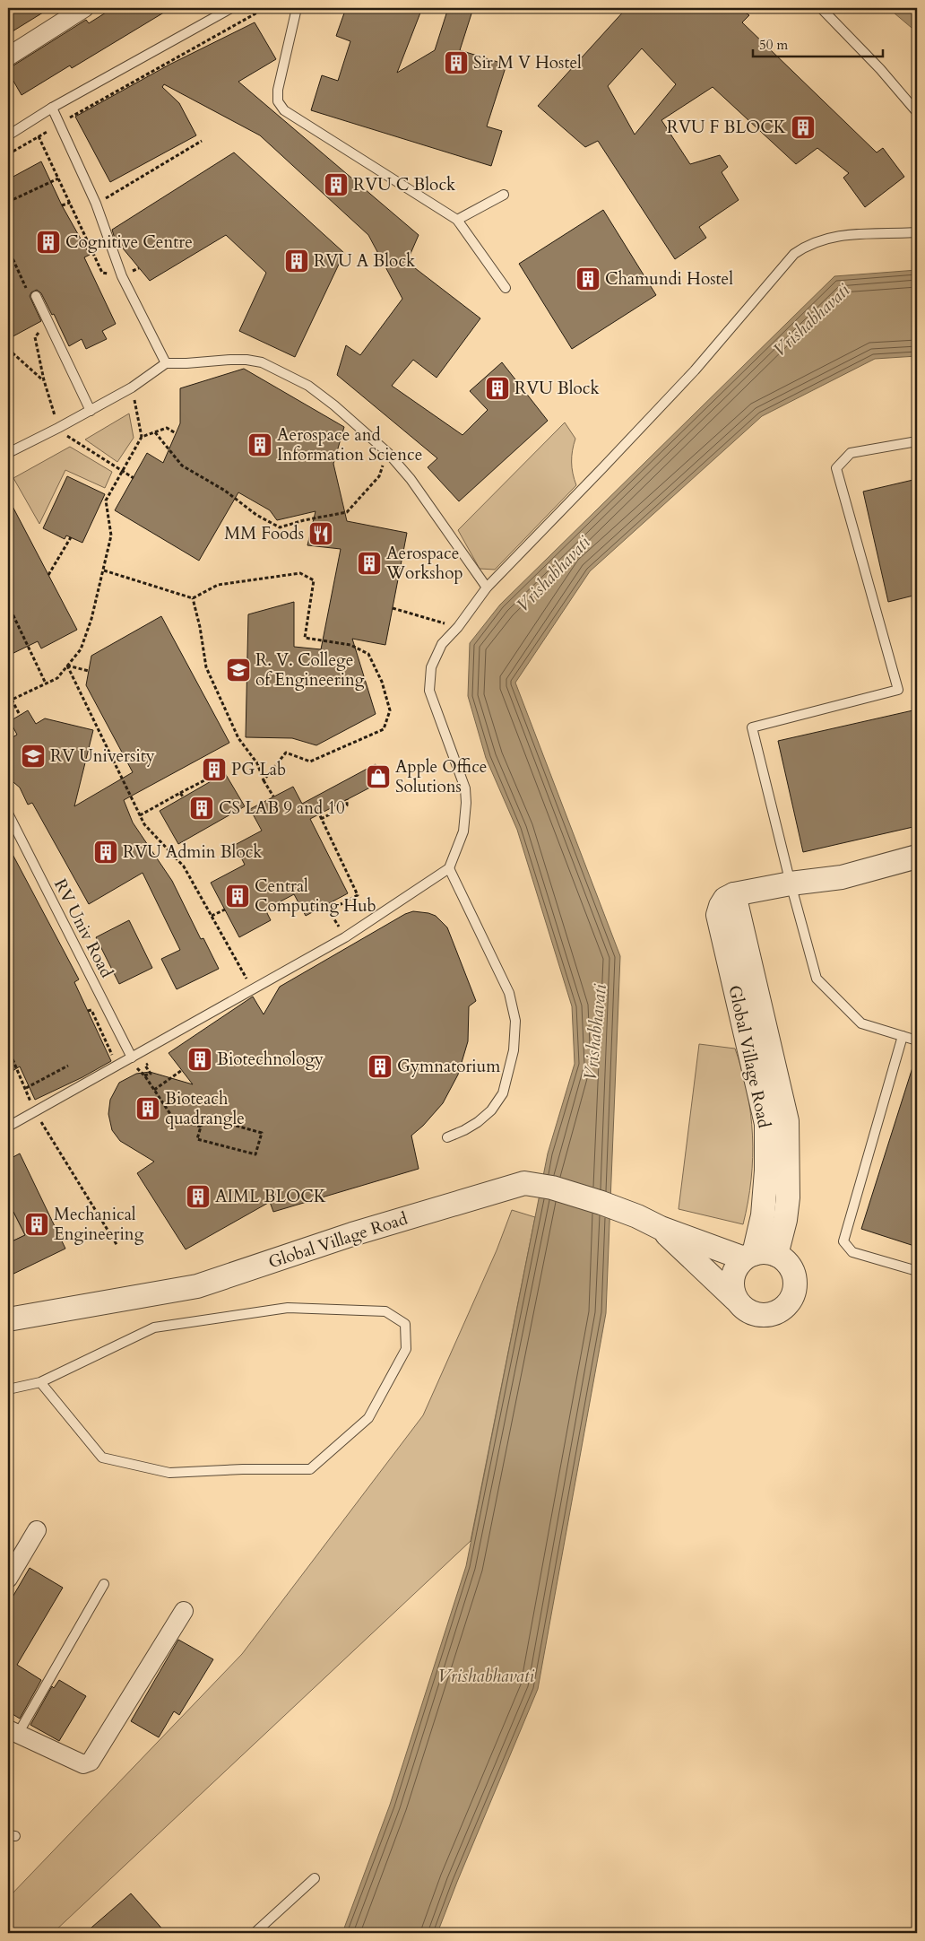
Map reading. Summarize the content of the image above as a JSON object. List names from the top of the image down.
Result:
{
  "streets": {
    "street": ["Global Village Road"],
    "lane": ["RV Univ Road"]
  },
  "water": ["Vrishabhavati"],
  "places": {
    "building": [
      "Sir M V Hostel",
      "RVU F BLOCK",
      "RVU C Block",
      "Cognitive Centre",
      "RVU A Block",
      "Chamundi Hostel",
      "RVU Block",
      "Aerospace and Information Science",
      "Aerospace Workshop",
      "PG Lab",
      "CS LAB 9 and 10",
      "RVU Admin Block",
      "Central Computing Hub",
      "Biotechnology",
      "Gymnatorium",
      "Bioteach quadrangle",
      "AIML BLOCK",
      "Mechanical Engineering"
    ],
    "restaurant": ["MM Foods"],
    "school or university": ["R. V. College of Engineering", "RV University"],
    "shop": ["Apple Office Solutions"]
  },
  "scale_bar": "50 m"
}
